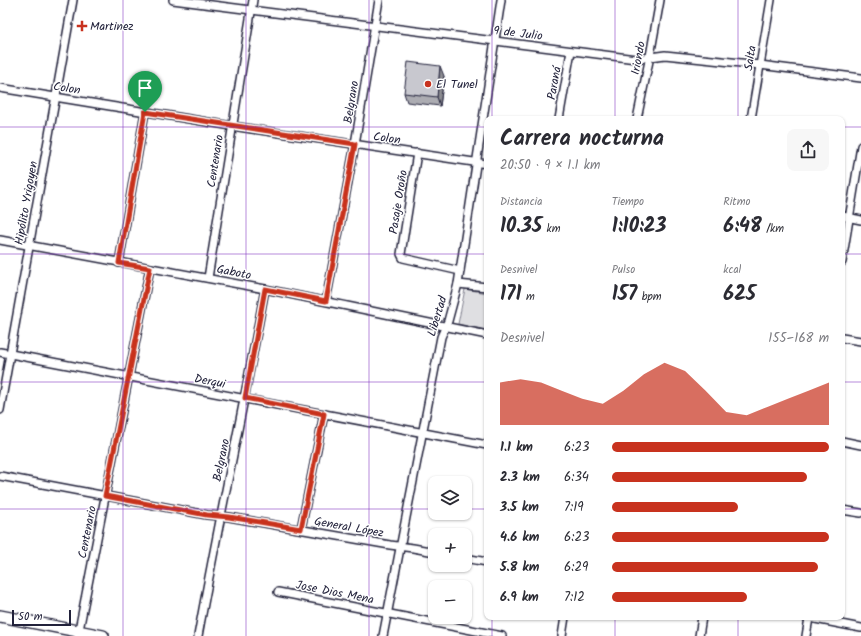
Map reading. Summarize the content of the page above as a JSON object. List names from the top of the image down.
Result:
{
  "streets": {
    "street": [
      "9 de Julio",
      "Iriondo",
      "Salta",
      "Paraná",
      "Colon",
      "Belgrano",
      "Centenario",
      "Pasaje Oroño",
      "Hipólito Yrigoyen",
      "Gaboto",
      "Libertad",
      "Derqui",
      "General López",
      "Jose Dios Mena"
    ]
  },
  "crossings": [
    ["9 de Julio", "Iriondo"],
    ["9 de Julio", "Salta"],
    ["9 de Julio", "Paraná"],
    ["9 de Julio", "Belgrano"],
    ["9 de Julio", "Centenario"],
    ["9 de Julio", "Libertad"],
    ["Colon", "Belgrano"],
    ["Colon", "Centenario"],
    ["Colon", "Pasaje Oroño"],
    ["Colon", "Hipólito Yrigoyen"],
    ["Colon", "Libertad"],
    ["Belgrano", "Gaboto"],
    ["Belgrano", "Derqui"],
    ["Belgrano", "General López"],
    ["Centenario", "Gaboto"],
    ["Centenario", "Derqui"],
    ["Centenario", "General López"],
    ["Pasaje Oroño", "Libertad"],
    ["Hipólito Yrigoyen", "Gaboto"],
    ["Hipólito Yrigoyen", "Derqui"],
    ["Gaboto", "Libertad"],
    ["Libertad", "Derqui"],
    ["Libertad", "General López"],
    ["Libertad", "Jose Dios Mena"]
  ],
  "places": {
    "health": ["Martinez"],
    "other": ["El Tunel"]
  },
  "scale_bar": "50 m",
  "page": {
    "heading": ["Carrera nocturna", "20:50 · 9 × 1.1 km"],
    "stats": [
      ["Distancia", "10.35 km"],
      ["Tiempo", "1:10:23"],
      ["Ritmo", "6:48 /km"],
      ["Desnivel", "171 m"],
      ["Pulso", "157 bpm"],
      ["kcal", "625"]
    ],
    "chart": ["Desnivel", "155–168 m"],
    "list": [
      {
        "name": "1.1 km",
        "note": "6:23"
      },
      {
        "name": "2.3 km",
        "note": "6:34"
      },
      {
        "name": "3.5 km",
        "note": "7:19"
      },
      {
        "name": "4.6 km",
        "note": "6:23"
      },
      {
        "name": "5.8 km",
        "note": "6:29"
      },
      {
        "name": "6.9 km",
        "note": "7:12"
      }
    ],
    "map_buttons": ["+", "−"],
    "scale": "50 m"
  }
}
